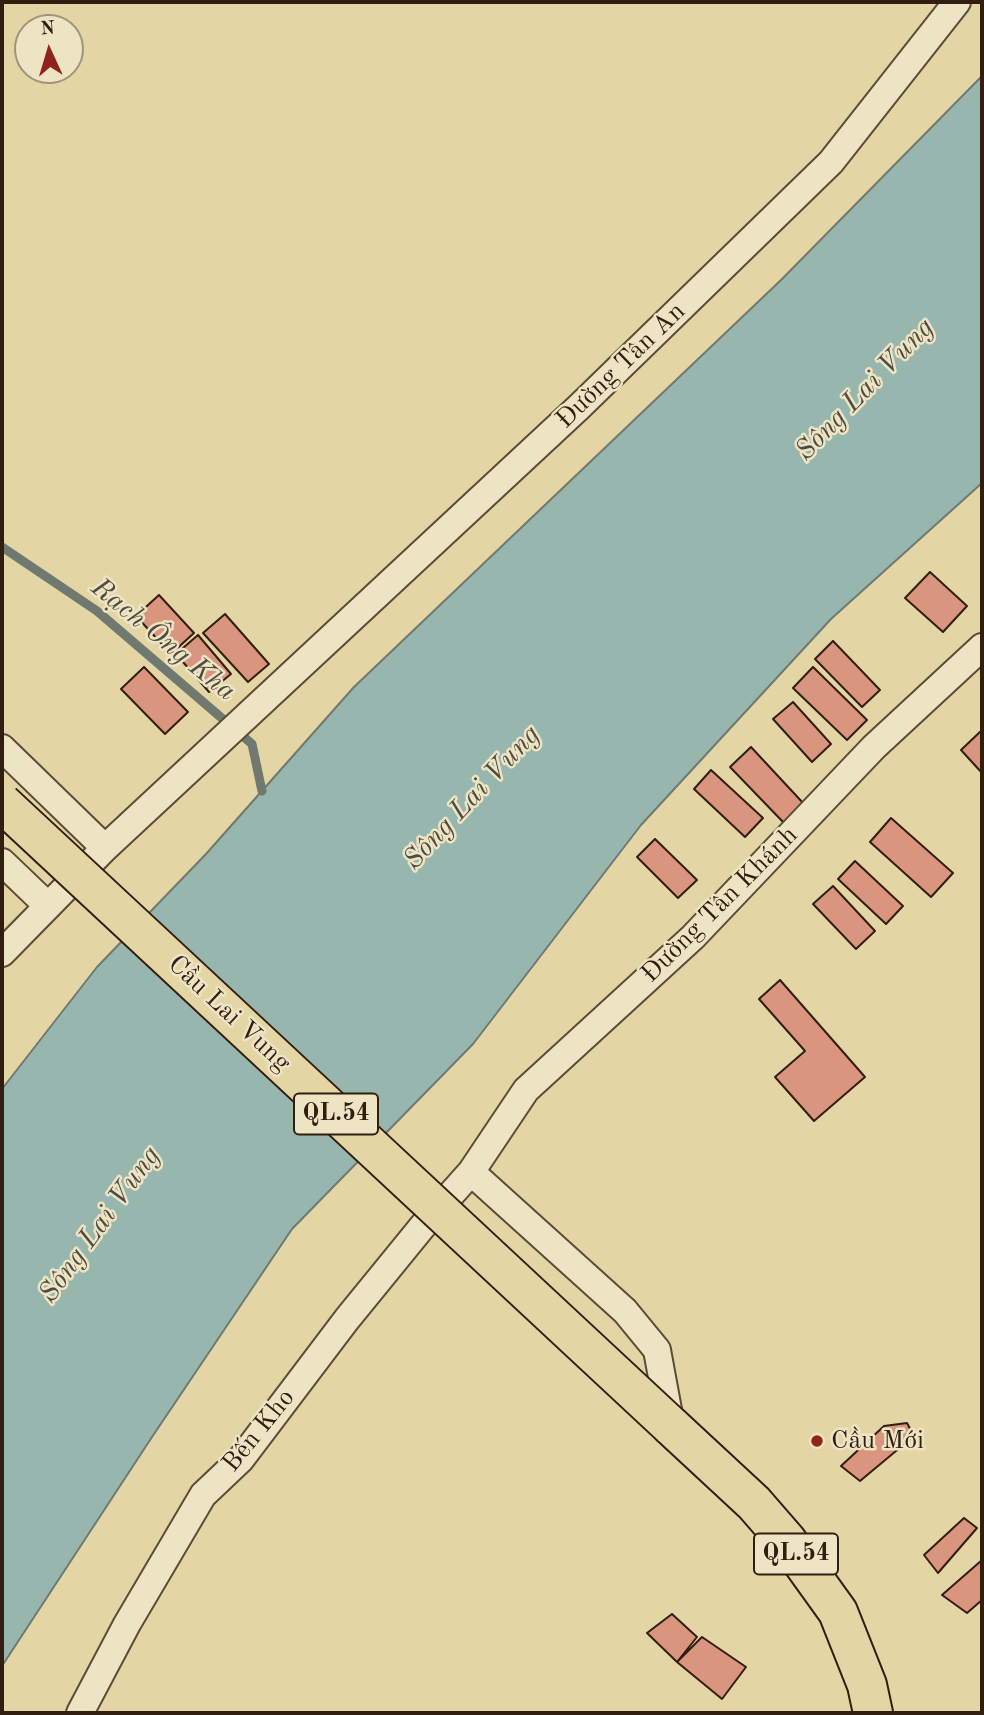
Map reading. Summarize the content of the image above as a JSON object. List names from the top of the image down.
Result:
{
  "streets": {
    "highway": ["Cầu Lai Vung", "QL.54"],
    "street": ["Đường Tân An", "Đường Tân Khánh", "Bến Kho"]
  },
  "crossings": [
    ["Đường Tân Khánh", "Bến Kho"],
    ["Cầu Lai Vung", "QL.54"]
  ],
  "water": ["Sông Lai Vung", "Rạch Ông Kha"],
  "places": ["Cầu Mới"],
  "north": "top"
}
